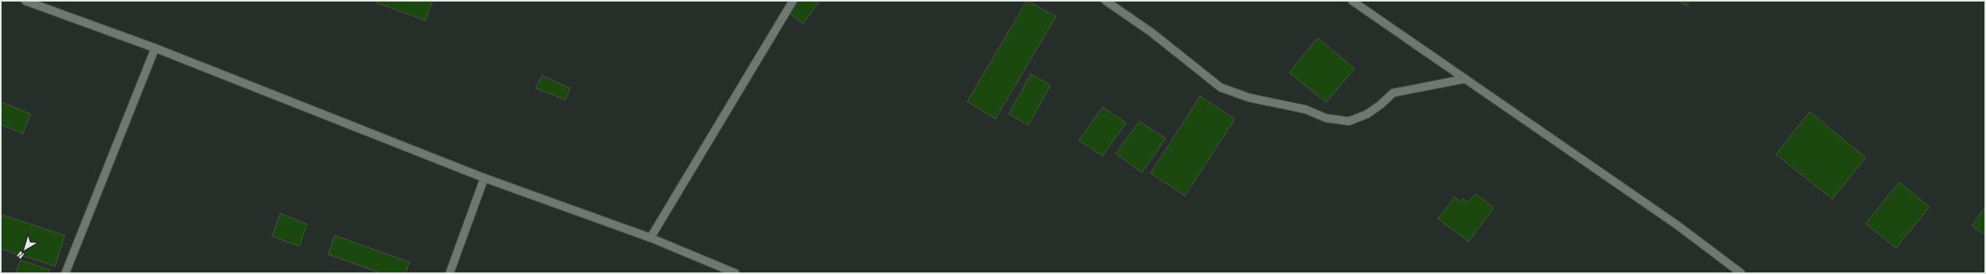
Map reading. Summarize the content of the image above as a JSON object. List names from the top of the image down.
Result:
{
  "north": "bottom left"
}
